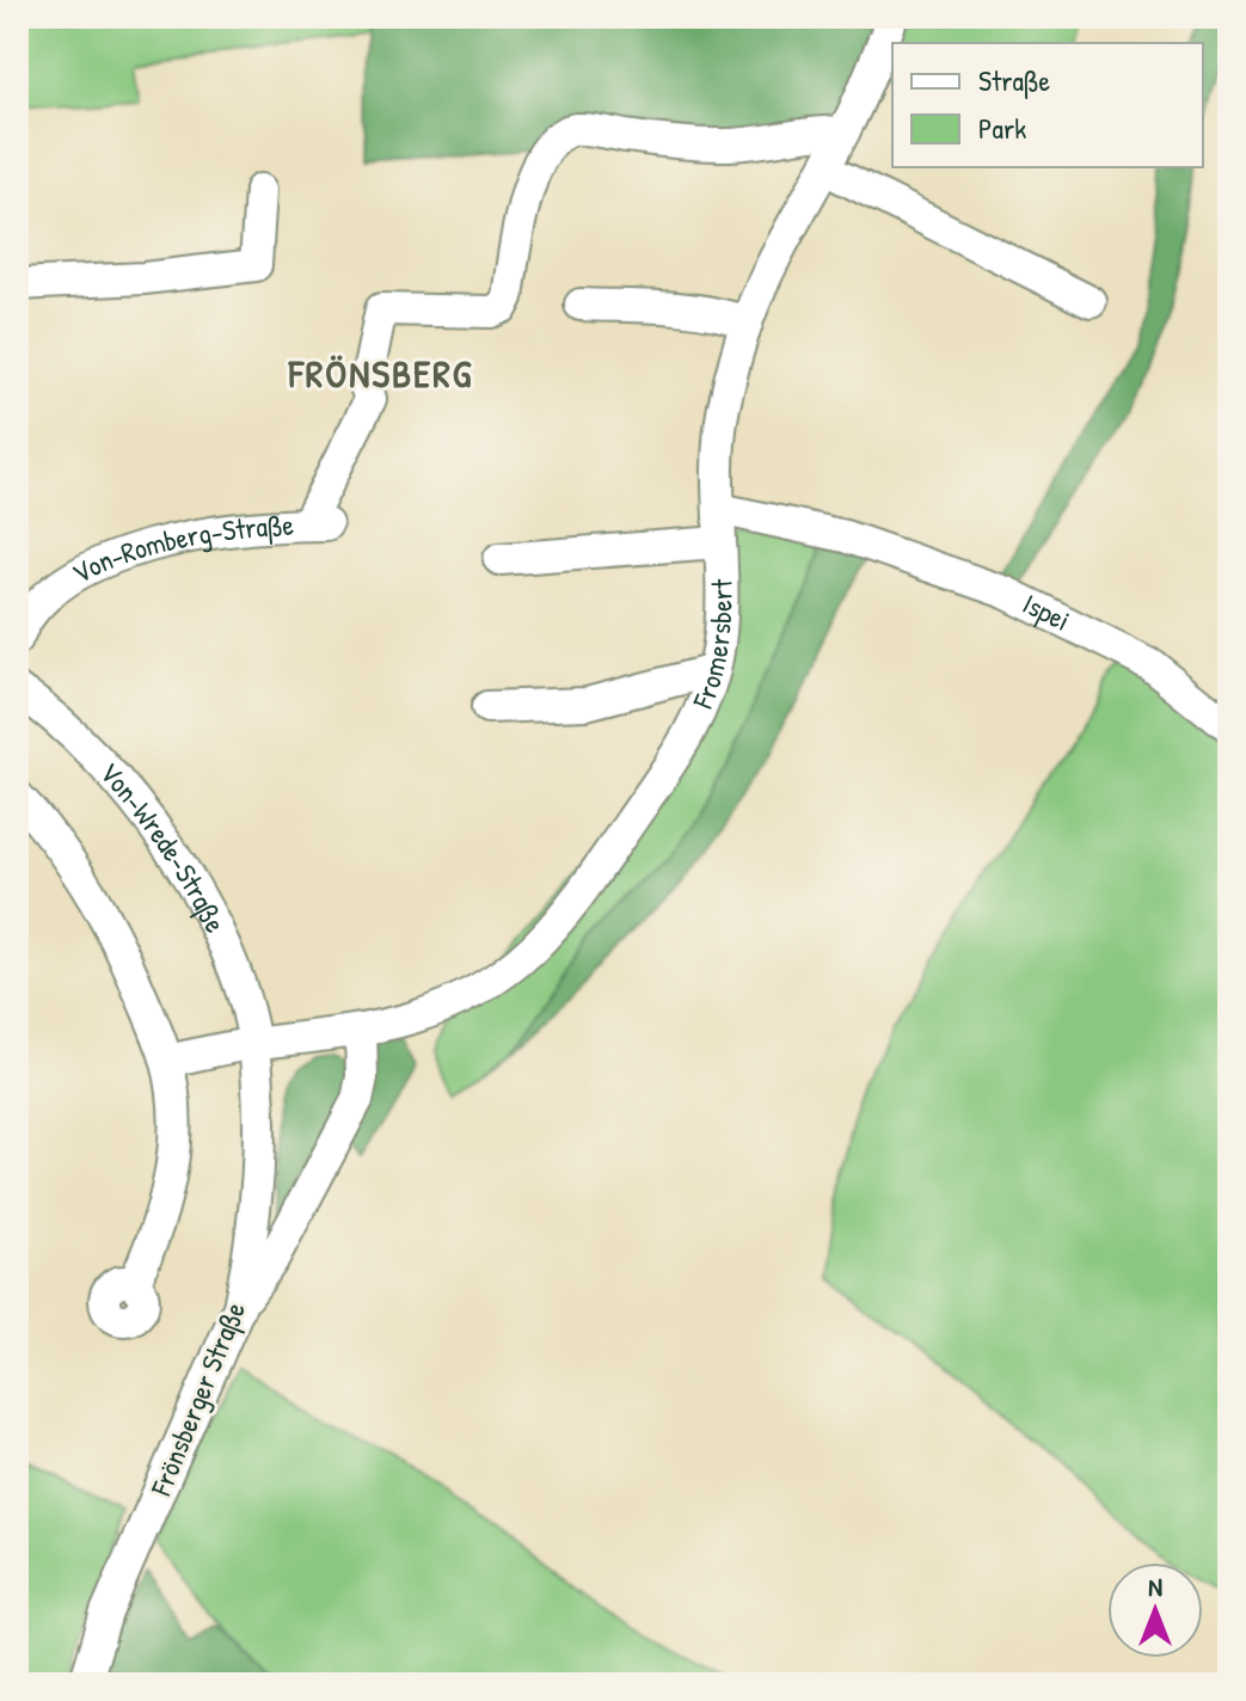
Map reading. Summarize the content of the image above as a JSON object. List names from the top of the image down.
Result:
{
  "streets": {
    "street": [
      "Von-Romberg-Straße",
      "Ispei",
      "Fromersbert",
      "Von-Wrede-Straße",
      "Frönsberger Straße"
    ]
  },
  "crossings": [
    ["Von-Romberg-Straße", "Fromersbert"],
    ["Ispei", "Fromersbert"],
    ["Fromersbert", "Von-Wrede-Straße"],
    ["Fromersbert", "Frönsberger Straße"],
    ["Von-Wrede-Straße", "Frönsberger Straße"]
  ],
  "districts": ["FRÖNSBERG"],
  "legend": ["Straße", "Park"],
  "north": "top"
}
